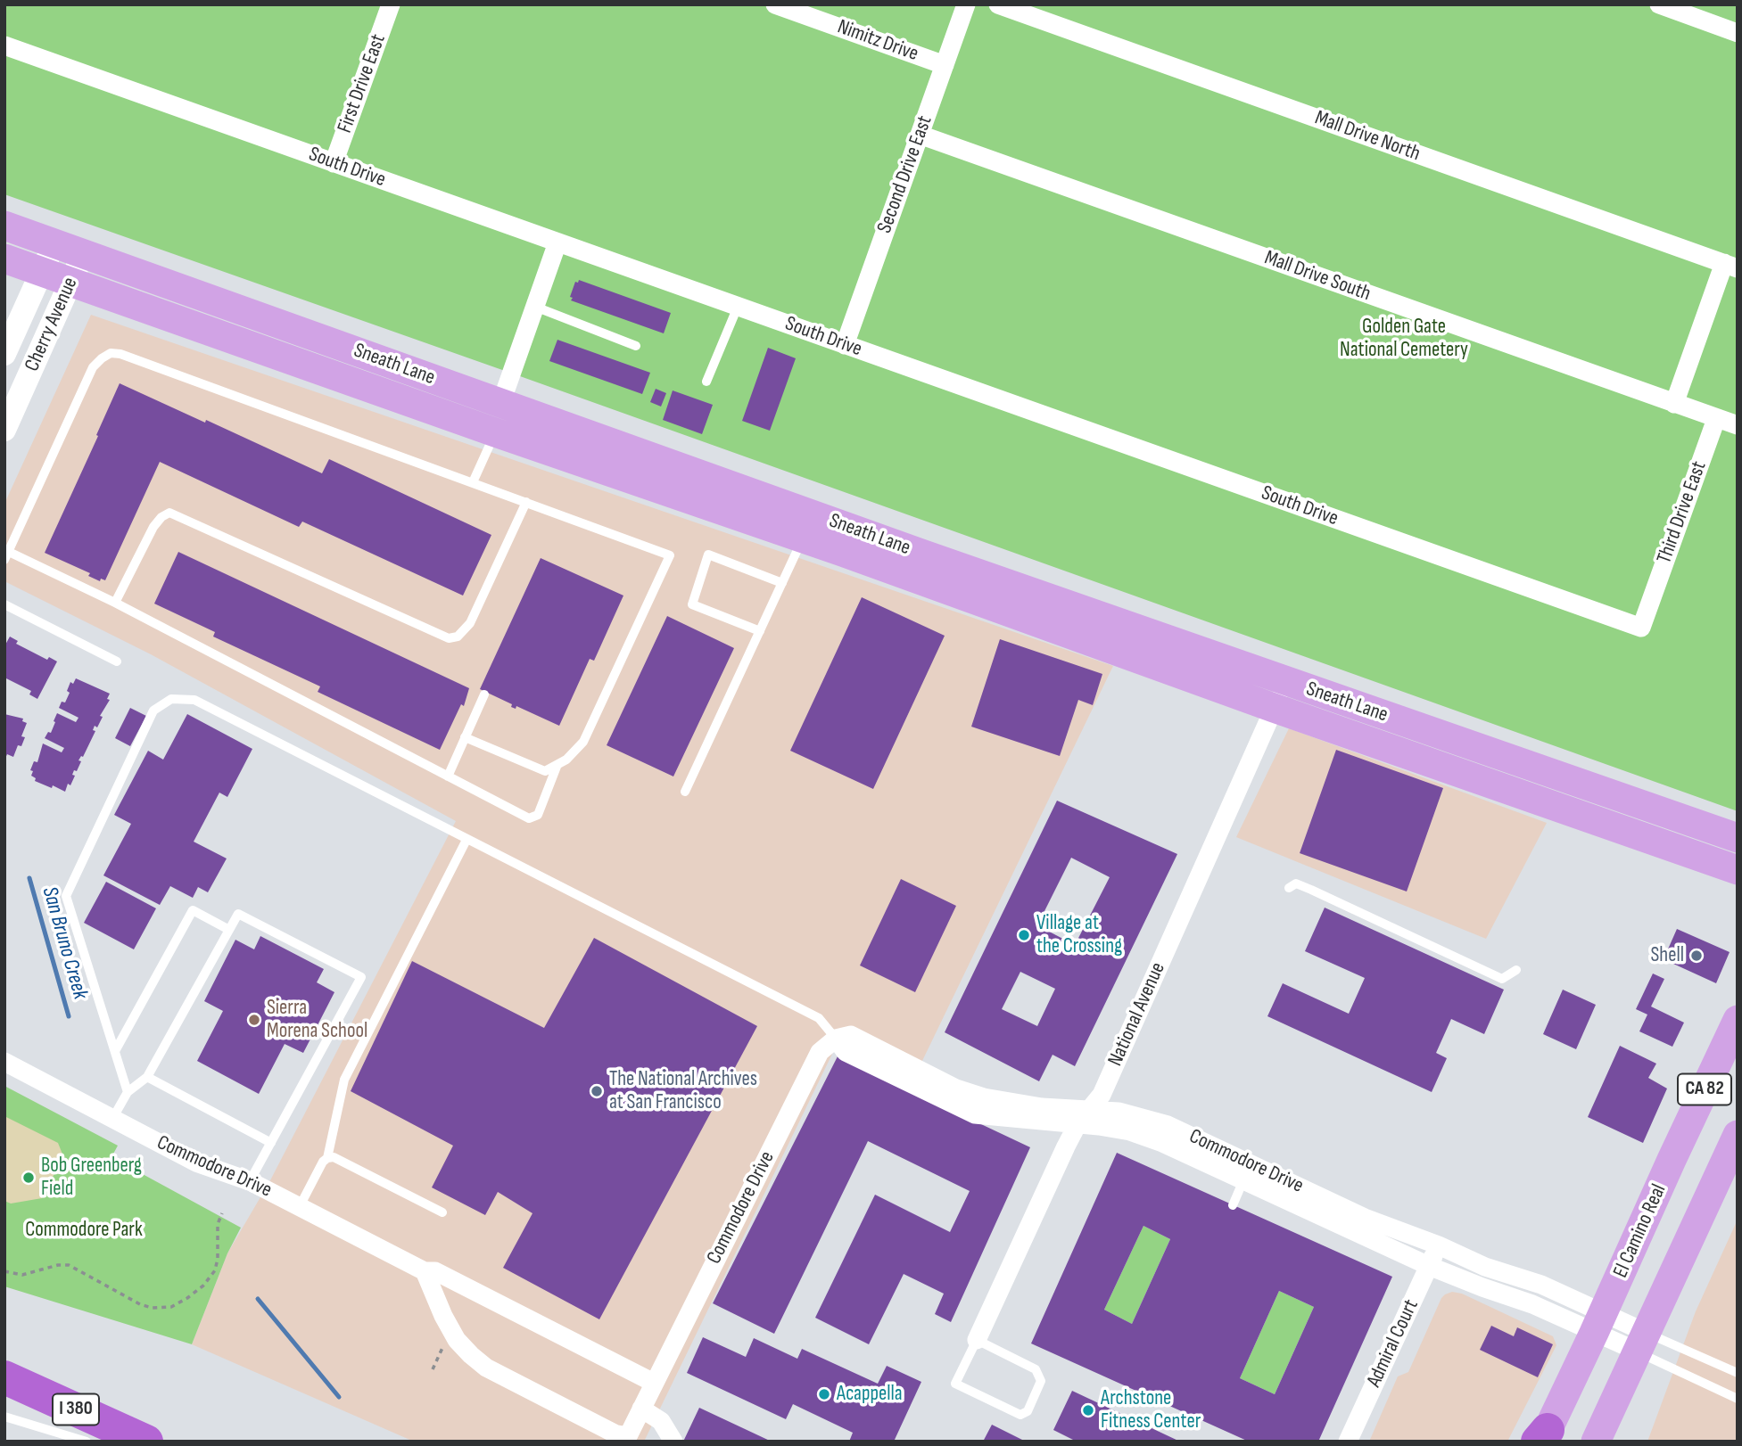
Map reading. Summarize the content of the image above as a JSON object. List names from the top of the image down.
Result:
{
  "streets": {
    "highway": ["I 380"],
    "main road": ["Sneath Lane", "CA 82", "El Camino Real"],
    "street": [
      "Nimitz Drive",
      "First Drive East",
      "Mall Drive North",
      "South Drive",
      "Second Drive East",
      "Mall Drive South",
      "Cherry Avenue",
      "Third Drive East",
      "National Avenue",
      "Commodore Drive",
      "Admiral Court"
    ]
  },
  "crossings": [
    ["Nimitz Drive", "Second Drive East"],
    ["First Drive East", "South Drive"],
    ["South Drive", "Second Drive East"],
    ["South Drive", "Third Drive East"],
    ["Second Drive East", "Mall Drive South"],
    ["Mall Drive South", "Third Drive East"],
    ["Cherry Avenue", "Sneath Lane"],
    ["Sneath Lane", "National Avenue"],
    ["National Avenue", "Commodore Drive"],
    ["Commodore Drive", "El Camino Real"],
    ["Commodore Drive", "Admiral Court"]
  ],
  "water": ["San Bruno Creek"],
  "parks": ["Golden Gate National Cemetery", "Commodore Park"],
  "places": [
    "Village at the Crossing",
    "Shell",
    "Sierra Morena School",
    "The National Archives at San Francisco",
    "Bob Greenberg Field",
    "Acappella",
    "Archstone Fitness Center"
  ]
}
